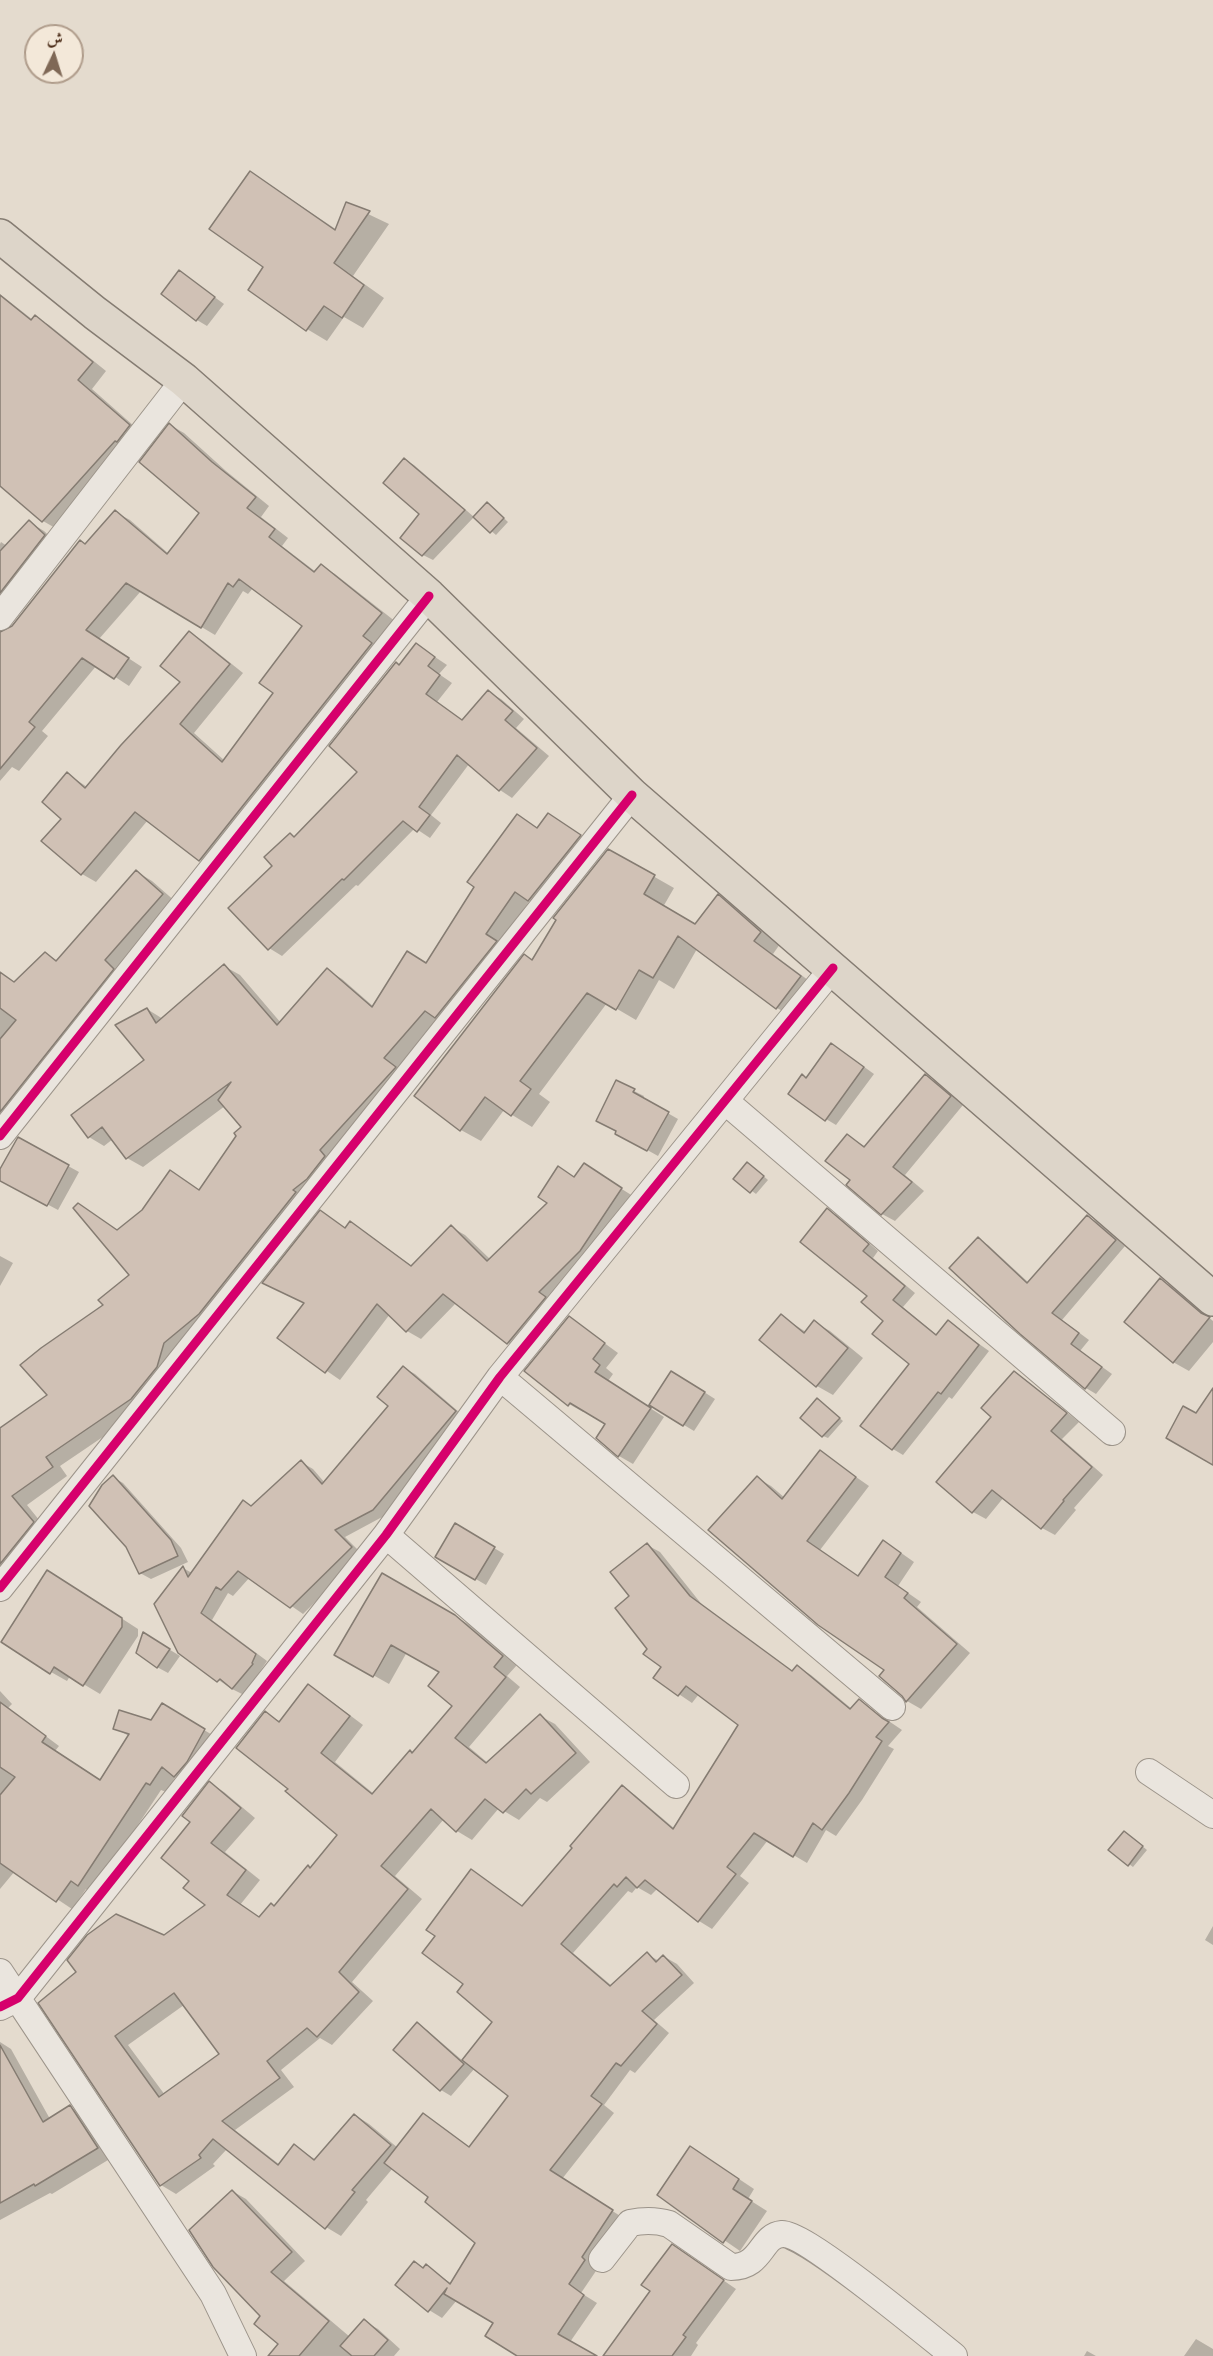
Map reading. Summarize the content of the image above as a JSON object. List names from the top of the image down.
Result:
{
  "north": "top"
}
